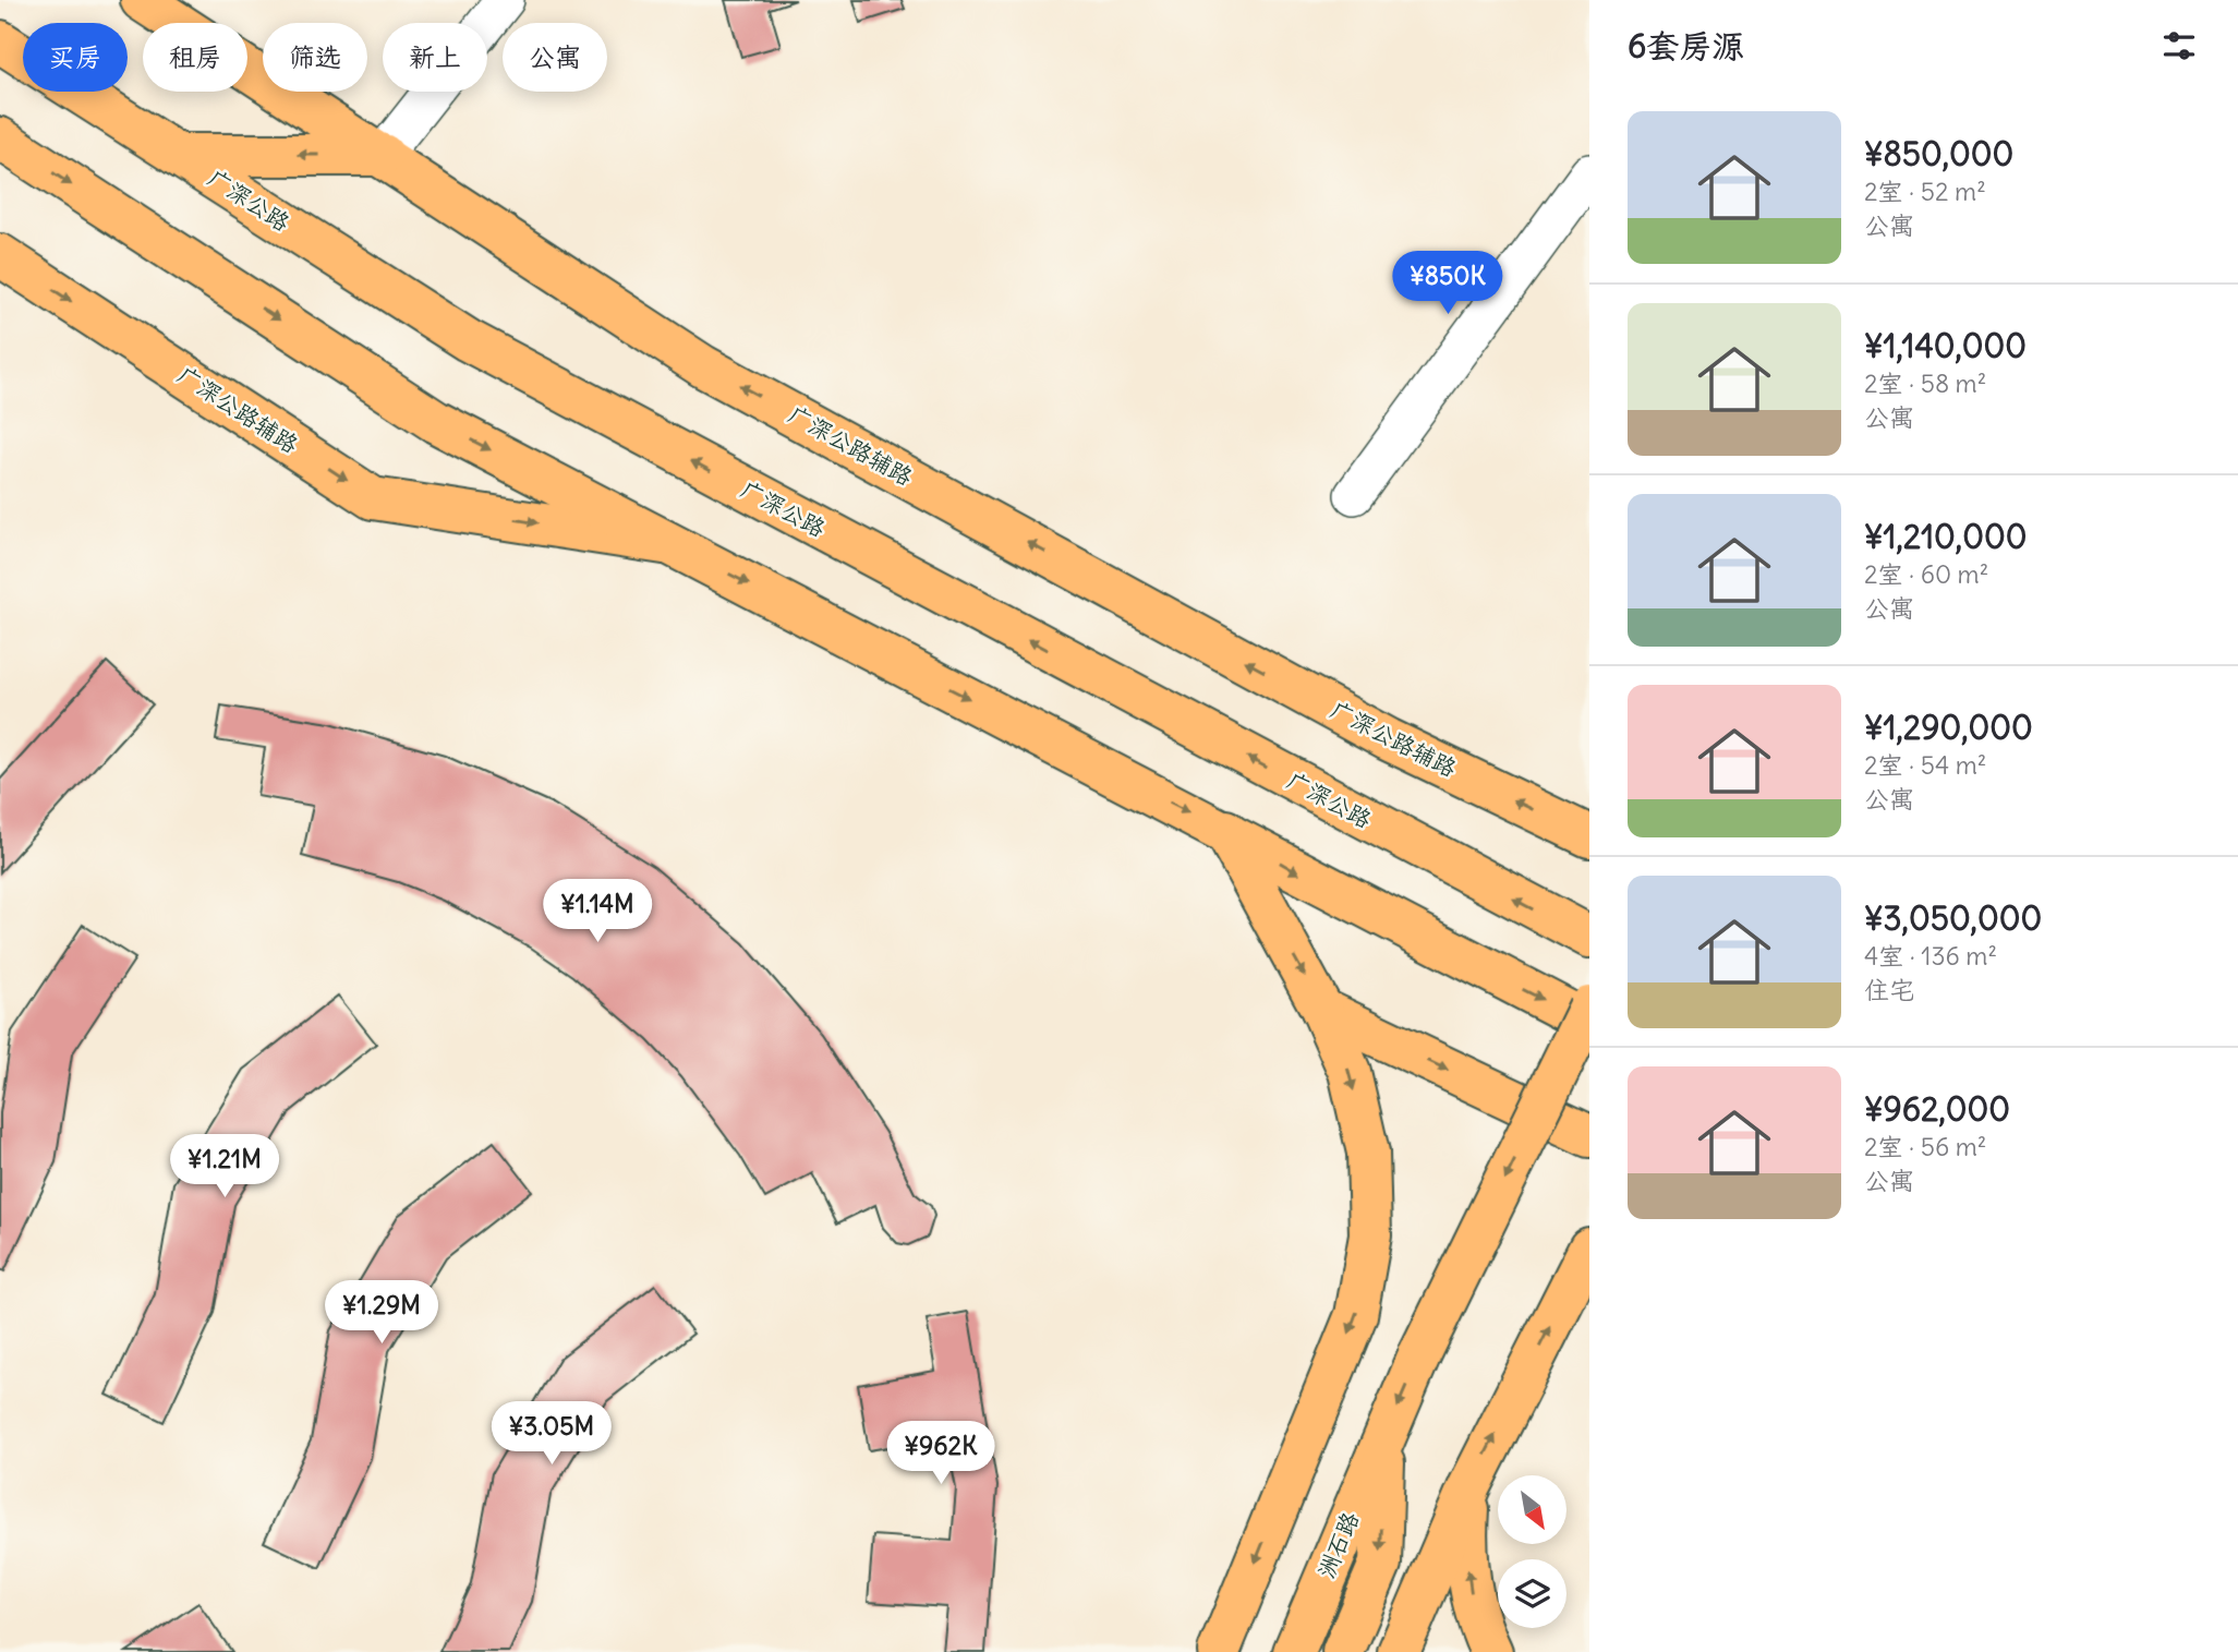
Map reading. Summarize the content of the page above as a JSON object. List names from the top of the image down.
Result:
{
  "streets": {
    "main road": ["广深公路", "广深公路辅路", "洲石路"]
  },
  "north": "bottom right",
  "page": {
    "heading": "6套房源",
    "chip": [
      "买房",
      "租房",
      "筛选",
      "新上",
      "公寓"
    ],
    "list": [
      {
        "name": "¥850,000",
        "note": "2室 · 52 m² · 公寓"
      },
      {
        "name": "¥1,140,000",
        "note": "2室 · 58 m² · 公寓"
      },
      {
        "name": "¥1,210,000",
        "note": "2室 · 60 m² · 公寓"
      },
      {
        "name": "¥1,290,000",
        "note": "2室 · 54 m² · 公寓"
      },
      {
        "name": "¥3,050,000",
        "note": "4室 · 136 m² · 住宅"
      },
      {
        "name": "¥962,000",
        "note": "2室 · 56 m² · 公寓"
      }
    ],
    "price": [
      "¥850K",
      "¥1.14M",
      "¥1.21M",
      "¥1.29M",
      "¥3.05M",
      "¥962K"
    ]
  }
}
